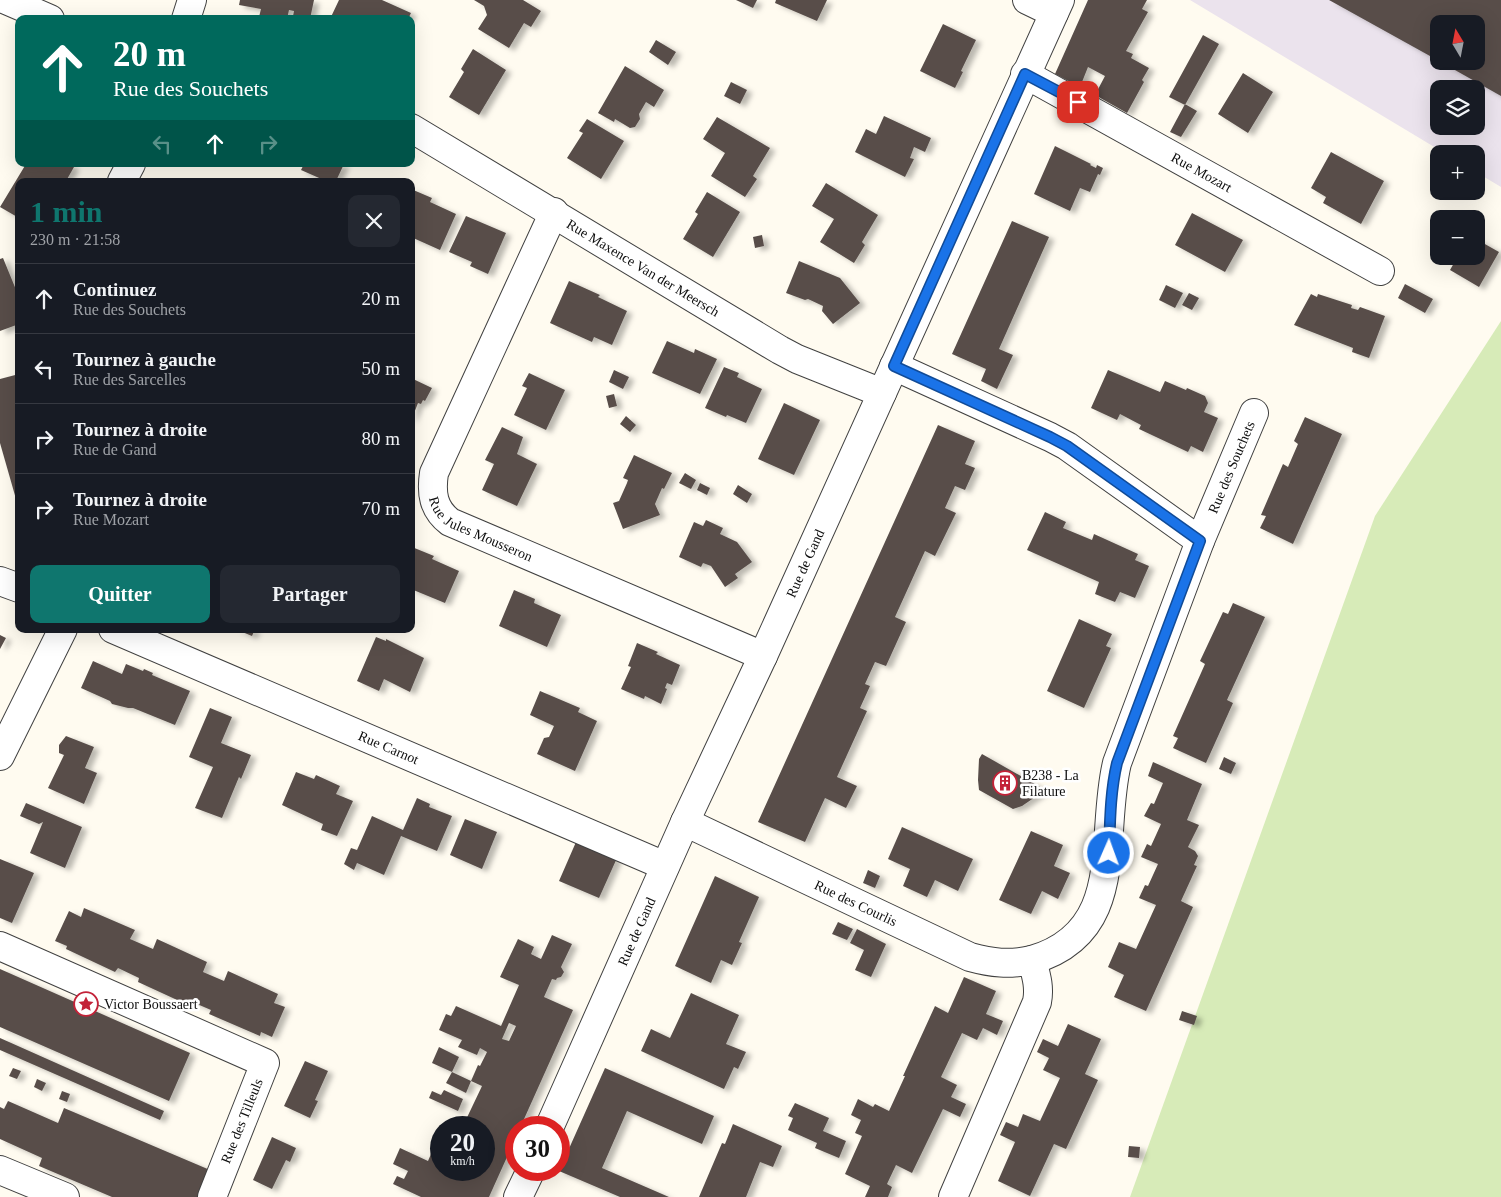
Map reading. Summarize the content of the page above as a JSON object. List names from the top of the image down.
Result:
{
  "streets": {
    "street": [
      "Rue Mozart",
      "Rue Maxence Van der Meersch",
      "Rue des Souchets",
      "Rue Jules Mousseron",
      "Rue de Gand",
      "Rue Carnot",
      "Rue des Courlis",
      "Rue des Tilleuls"
    ]
  },
  "crossings": [
    ["Rue Mozart", "Rue de Gand"],
    ["Rue Maxence Van der Meersch", "Rue Jules Mousseron"],
    ["Rue Maxence Van der Meersch", "Rue de Gand"],
    ["Rue des Souchets", "Rue des Courlis"],
    ["Rue Jules Mousseron", "Rue de Gand"],
    ["Rue de Gand", "Rue Carnot"],
    ["Rue de Gand", "Rue des Courlis"]
  ],
  "places": {
    "building": ["B238 - La Filature"],
    "place": ["Victor Boussaert"]
  },
  "north": "top",
  "page": {
    "map_buttons": ["+", "−"],
    "turn": ["20 m", "Rue des Souchets"],
    "heading": ["1 min", "230 m · 21:58"],
    "list": [
      {
        "name": "Continuez",
        "note": "Rue des Souchets",
        "value": "20 m"
      },
      {
        "name": "Tournez à gauche",
        "note": "Rue des Sarcelles",
        "value": "50 m"
      },
      {
        "name": "Tournez à droite",
        "note": "Rue de Gand",
        "value": "80 m"
      },
      {
        "name": "Tournez à droite",
        "note": "Rue Mozart",
        "value": "70 m"
      }
    ],
    "buttons": ["Quitter", "Partager"],
    "speed": "20 km/h",
    "limit": "30"
  }
}
